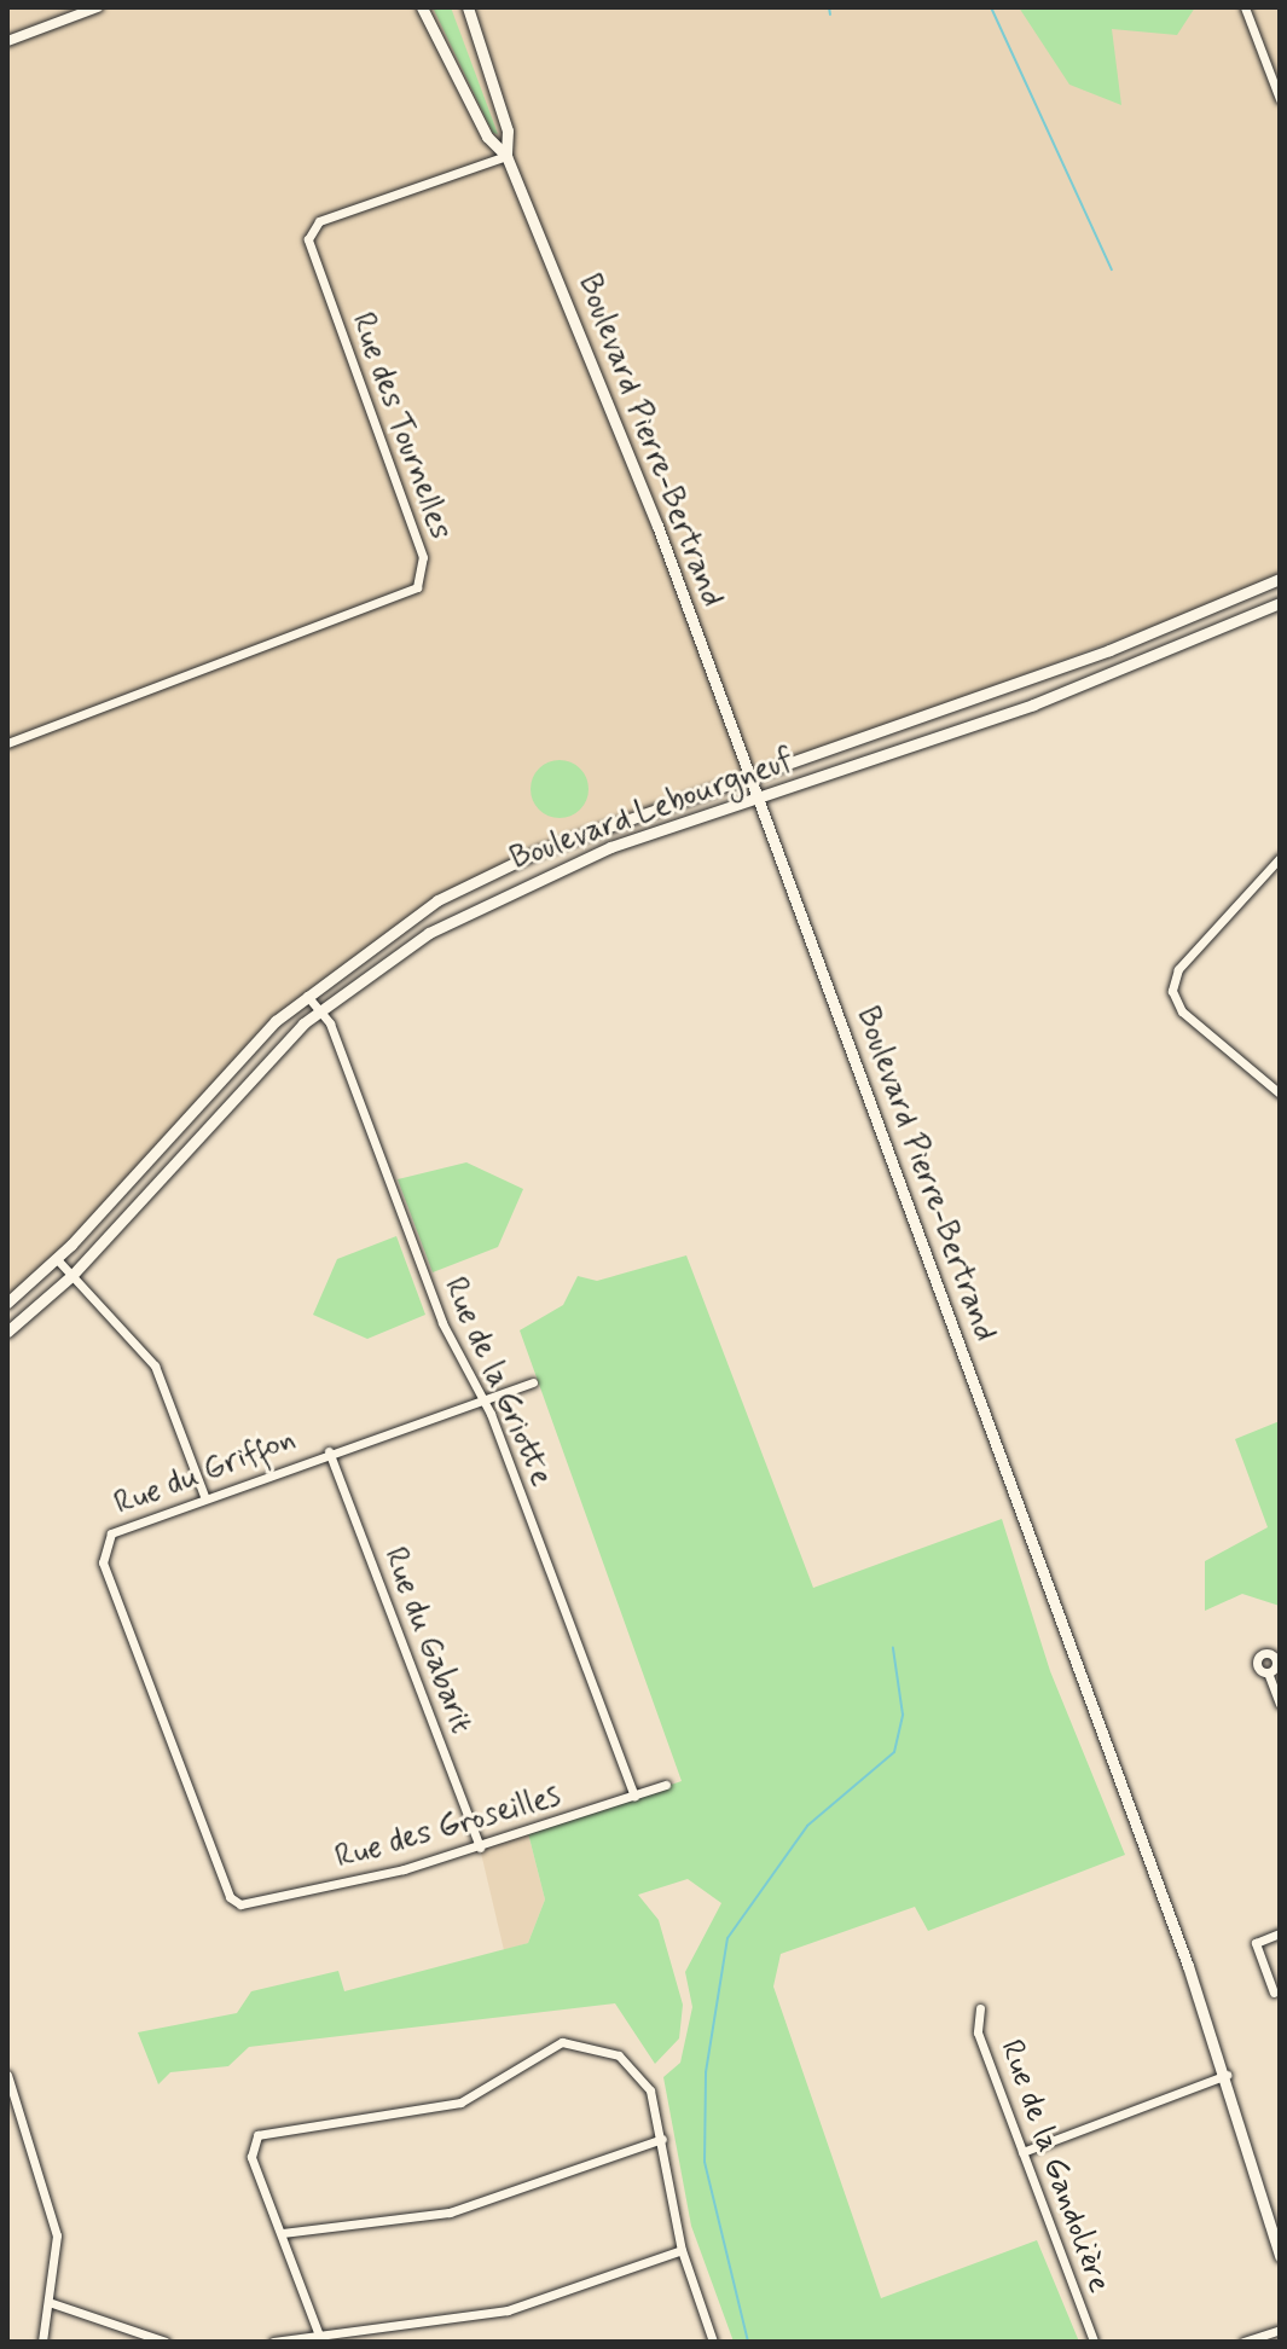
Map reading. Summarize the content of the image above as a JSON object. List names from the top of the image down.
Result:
{
  "streets": {
    "main road": ["Boulevard Pierre-Bertrand", "Boulevard Lebourgneuf"],
    "street": [
      "Rue des Tournelles",
      "Rue de la Griotte",
      "Rue du Griffon",
      "Rue du Gabarit",
      "Rue des Groseilles",
      "Rue de la Gandolière"
    ]
  },
  "crossings": [
    ["Rue des Tournelles", "Boulevard Pierre-Bertrand"],
    ["Boulevard Pierre-Bertrand", "Boulevard Lebourgneuf"],
    ["Boulevard Lebourgneuf", "Rue de la Griotte"],
    ["Rue de la Griotte", "Rue du Griffon"],
    ["Rue de la Griotte", "Rue des Groseilles"],
    ["Rue du Griffon", "Rue du Gabarit"],
    ["Rue du Griffon", "Rue des Groseilles"],
    ["Rue du Gabarit", "Rue des Groseilles"]
  ]
}
